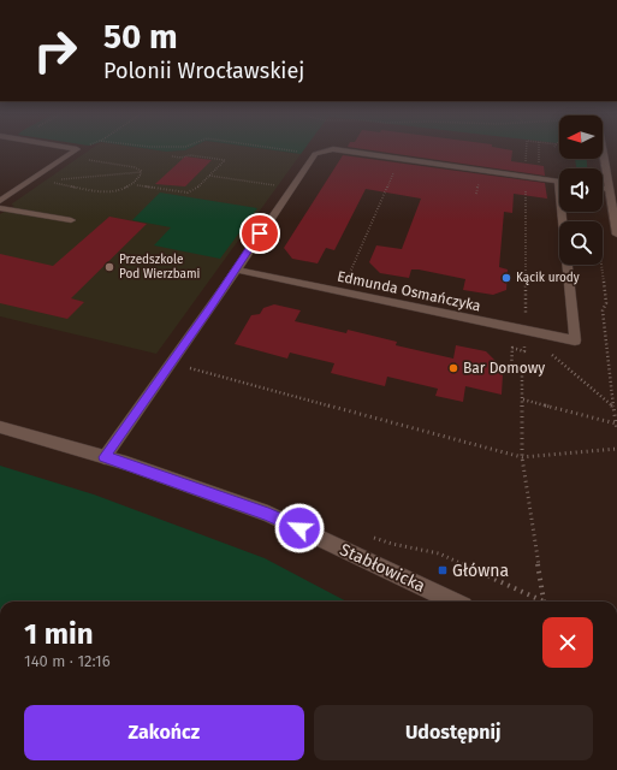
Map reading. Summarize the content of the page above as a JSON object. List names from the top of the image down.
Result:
{
  "streets": {
    "street": ["Edmunda Osmańczyka", "Stabłowicka"]
  },
  "places": {
    "other": ["Przedszkole Pod Wierzbami", "Kącik urody", "Bar Domowy"],
    "transit": ["Główna"]
  },
  "north": "left",
  "page": {
    "turn": ["50 m", "Polonii Wrocławskiej"],
    "heading": ["1 min", "140 m · 12:16"],
    "buttons": ["Zakończ", "Udostępnij"]
  }
}
